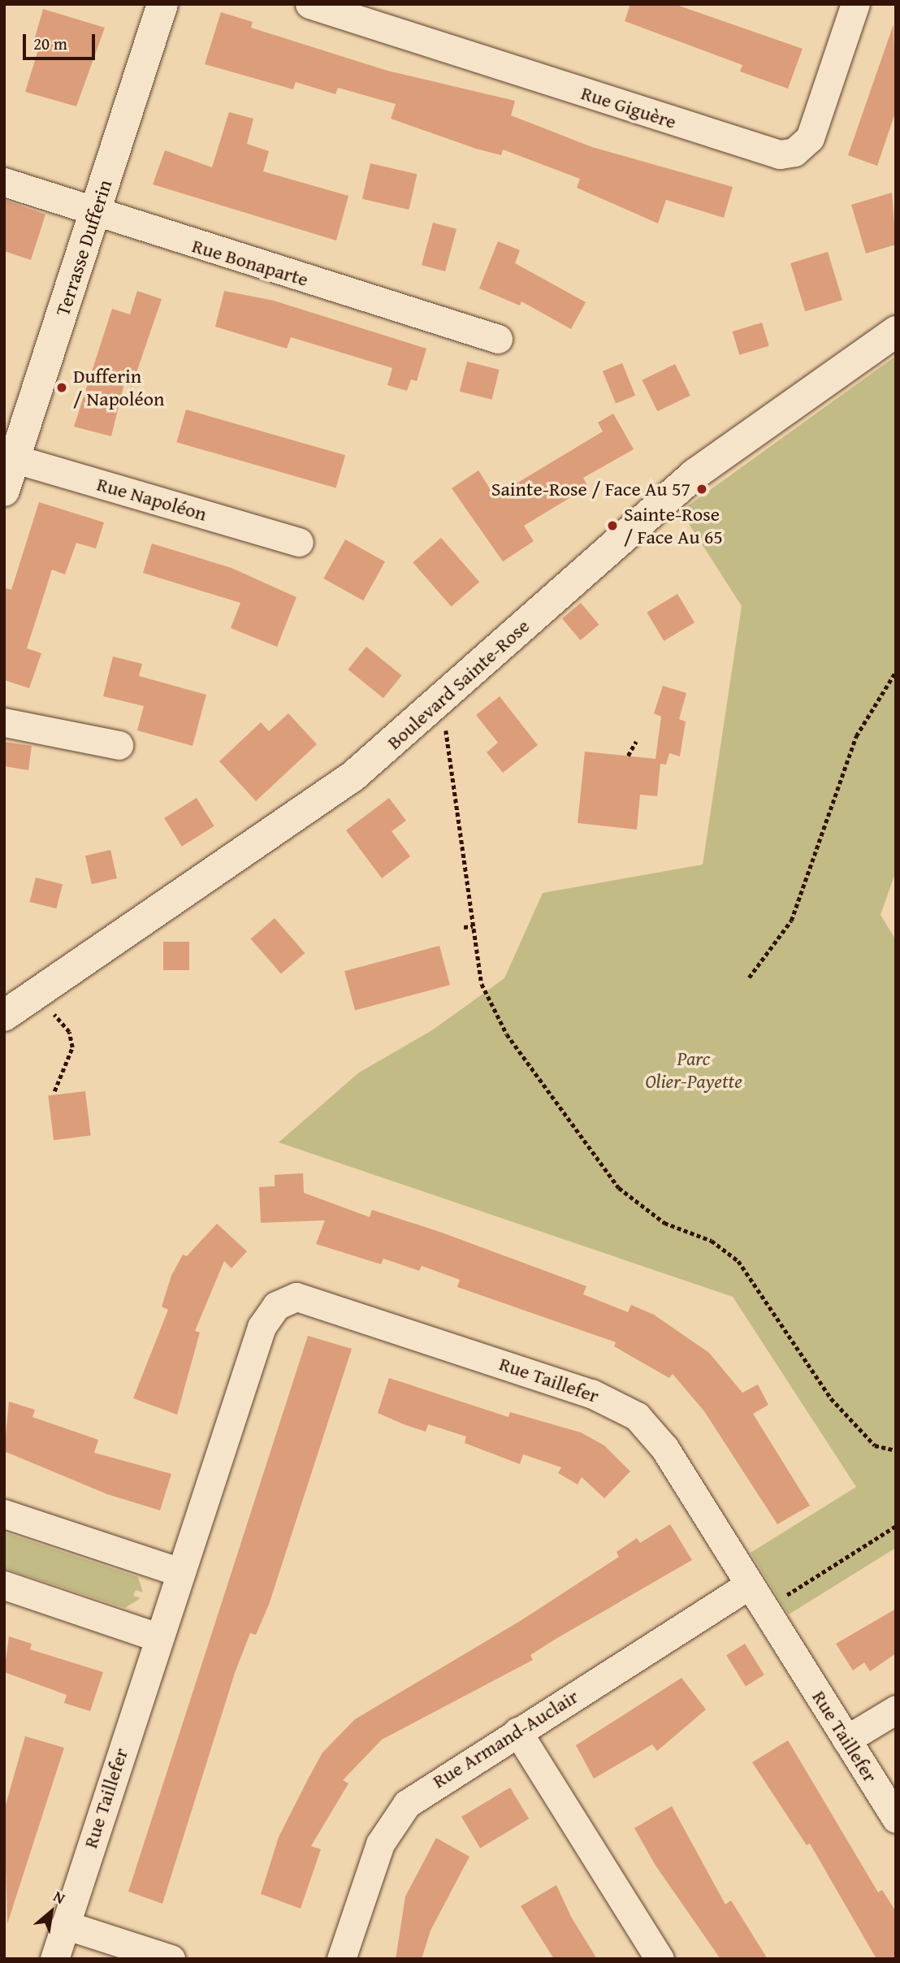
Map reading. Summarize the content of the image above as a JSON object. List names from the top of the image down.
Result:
{
  "streets": {
    "street": [
      "Rue Giguère",
      "Terrasse Dufferin",
      "Rue Bonaparte",
      "Rue Napoléon",
      "Boulevard Sainte-Rose",
      "Rue Taillefer",
      "Rue Armand-Auclair"
    ]
  },
  "crossings": [
    ["Terrasse Dufferin", "Rue Bonaparte"],
    ["Terrasse Dufferin", "Rue Napoléon"],
    ["Rue Taillefer", "Rue Armand-Auclair"]
  ],
  "parks": ["Parc Olier-Payette"],
  "places": ["Dufferin / Napoléon", "Sainte-Rose / Face Au 57", "Sainte-Rose / Face Au 65"],
  "scale_bar": "20 m",
  "north": "top right"
}
